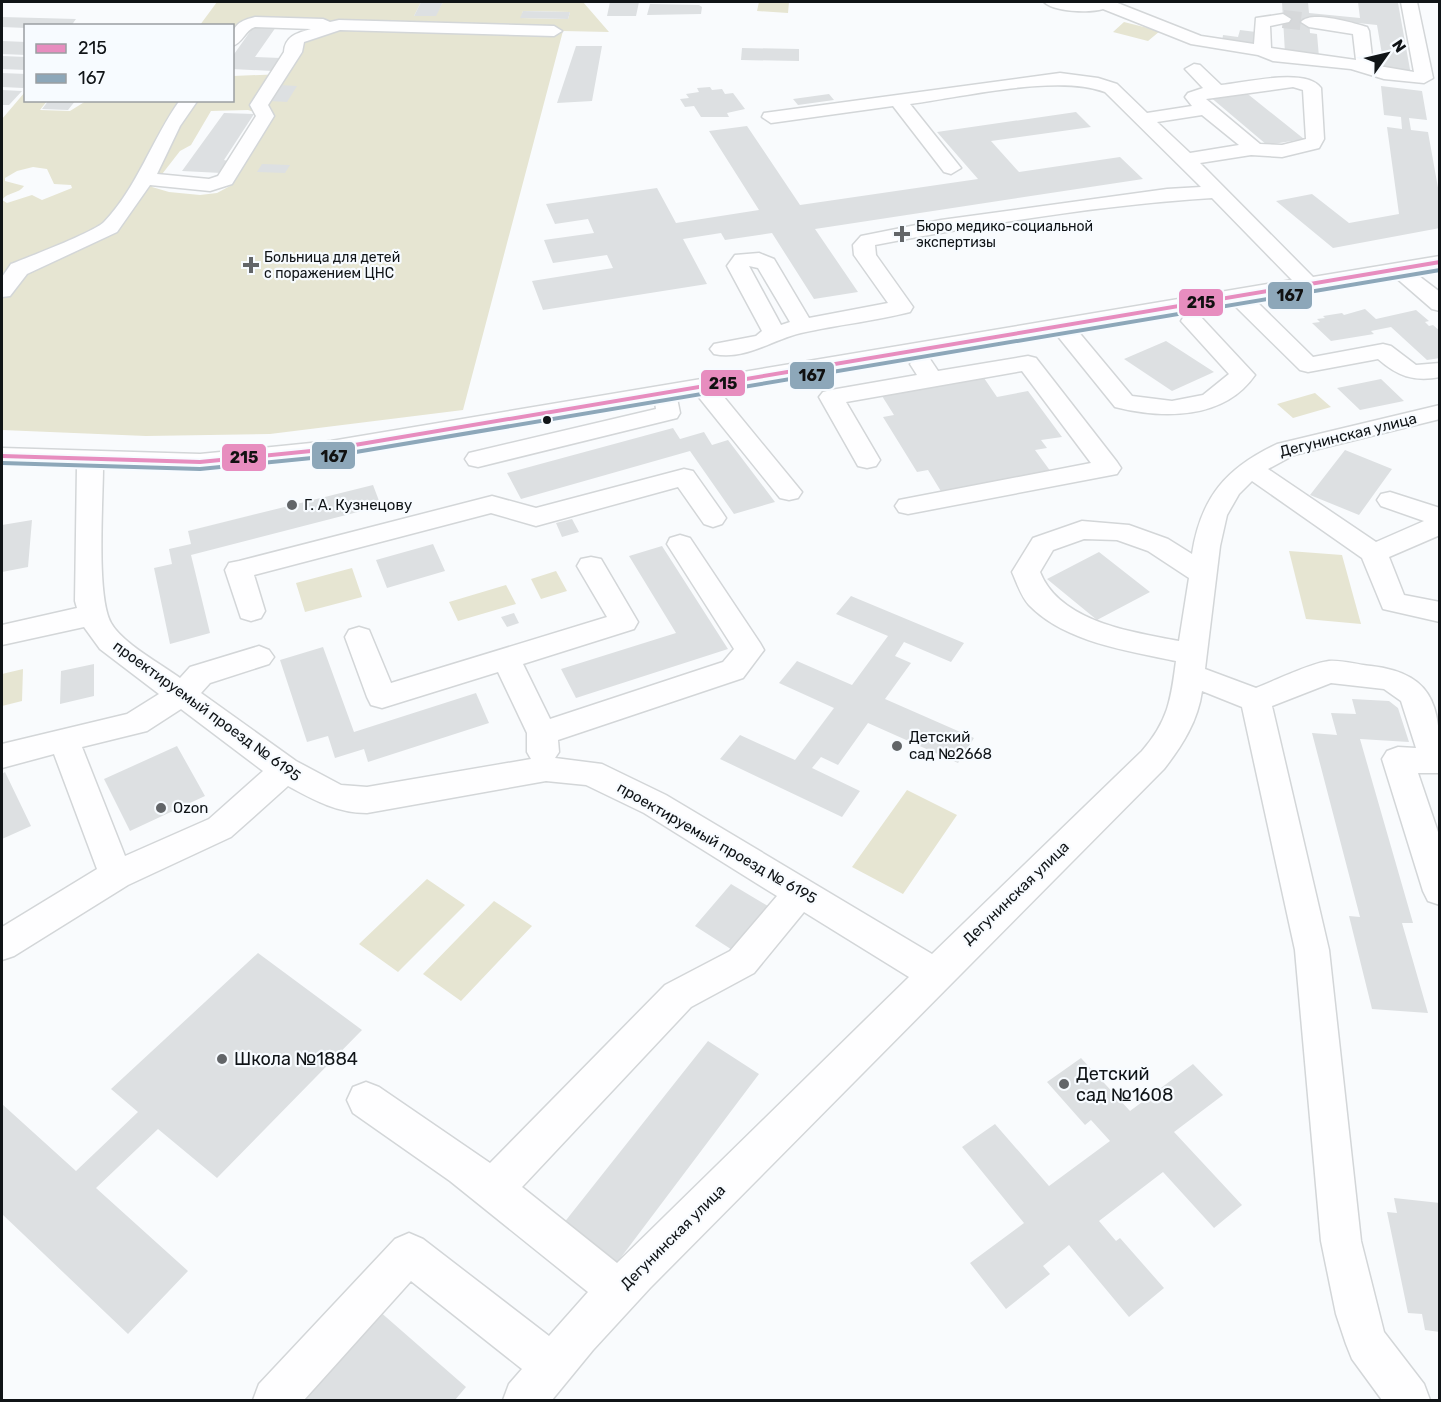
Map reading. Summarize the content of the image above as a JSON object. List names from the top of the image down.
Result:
{
  "streets": {
    "street": ["Дегунинская улица", "проектируемый проезд № 6195"]
  },
  "crossings": [
    ["Дегунинская улица", "проектируемый проезд № 6195"]
  ],
  "places": {
    "health": ["Бюро медико-социальной экспертизы", "Больница для детей с поражением ЦНС"],
    "other": [
      "Г. А. Кузнецову",
      "Детский сад №2668",
      "Ozon",
      "Школа №1884",
      "Детский сад №1608"
    ]
  },
  "lines": ["transit line 215", "transit line 167"],
  "legend": ["215", "167"],
  "north": "top right"
}
